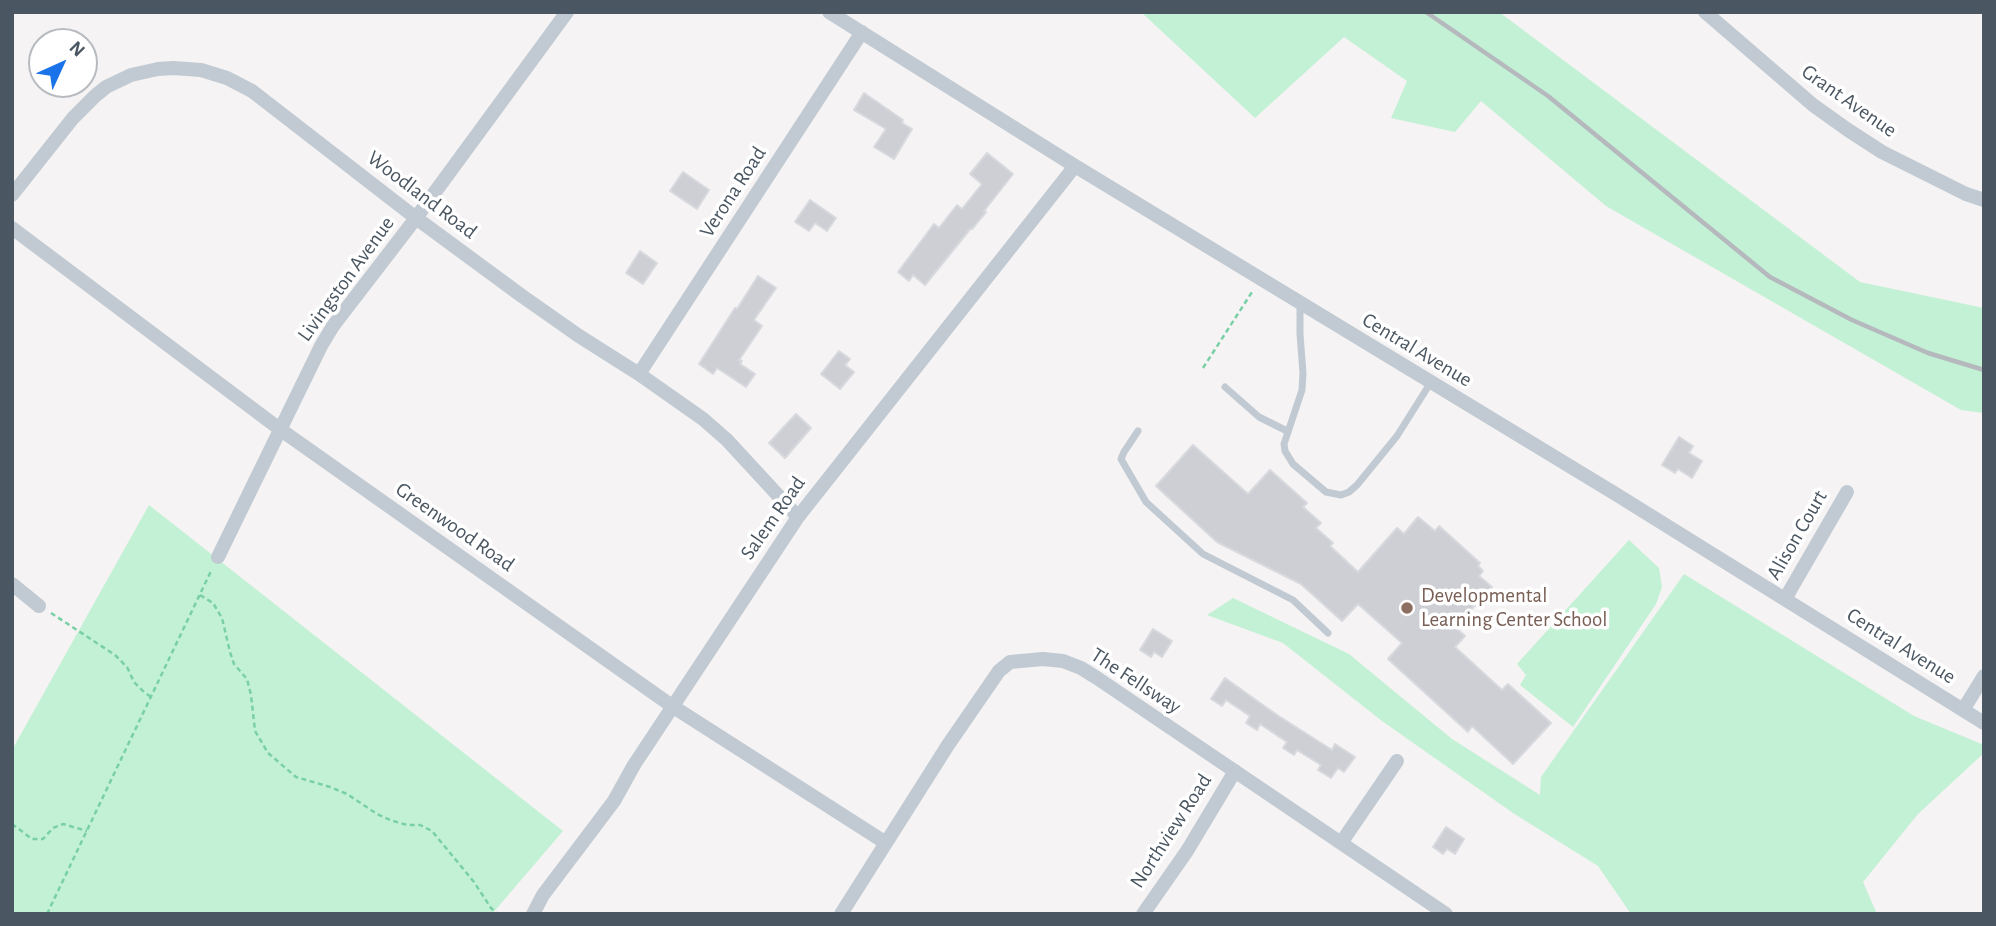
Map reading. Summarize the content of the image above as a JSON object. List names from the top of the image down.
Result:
{
  "streets": {
    "street": [
      "Grant Avenue",
      "Verona Road",
      "Woodland Road",
      "Livingston Avenue",
      "Central Avenue",
      "Salem Road",
      "Greenwood Road",
      "Alison Court",
      "The Fellsway",
      "Northview Road"
    ]
  },
  "crossings": [
    ["Verona Road", "Woodland Road"],
    ["Verona Road", "Central Avenue"],
    ["Woodland Road", "Livingston Avenue"],
    ["Woodland Road", "Salem Road"],
    ["Livingston Avenue", "Greenwood Road"],
    ["Central Avenue", "Salem Road"],
    ["Central Avenue", "Alison Court"],
    ["Salem Road", "Greenwood Road"],
    ["Greenwood Road", "The Fellsway"],
    ["The Fellsway", "Northview Road"]
  ],
  "places": ["Developmental Learning Center School"],
  "north": "top right"
}
